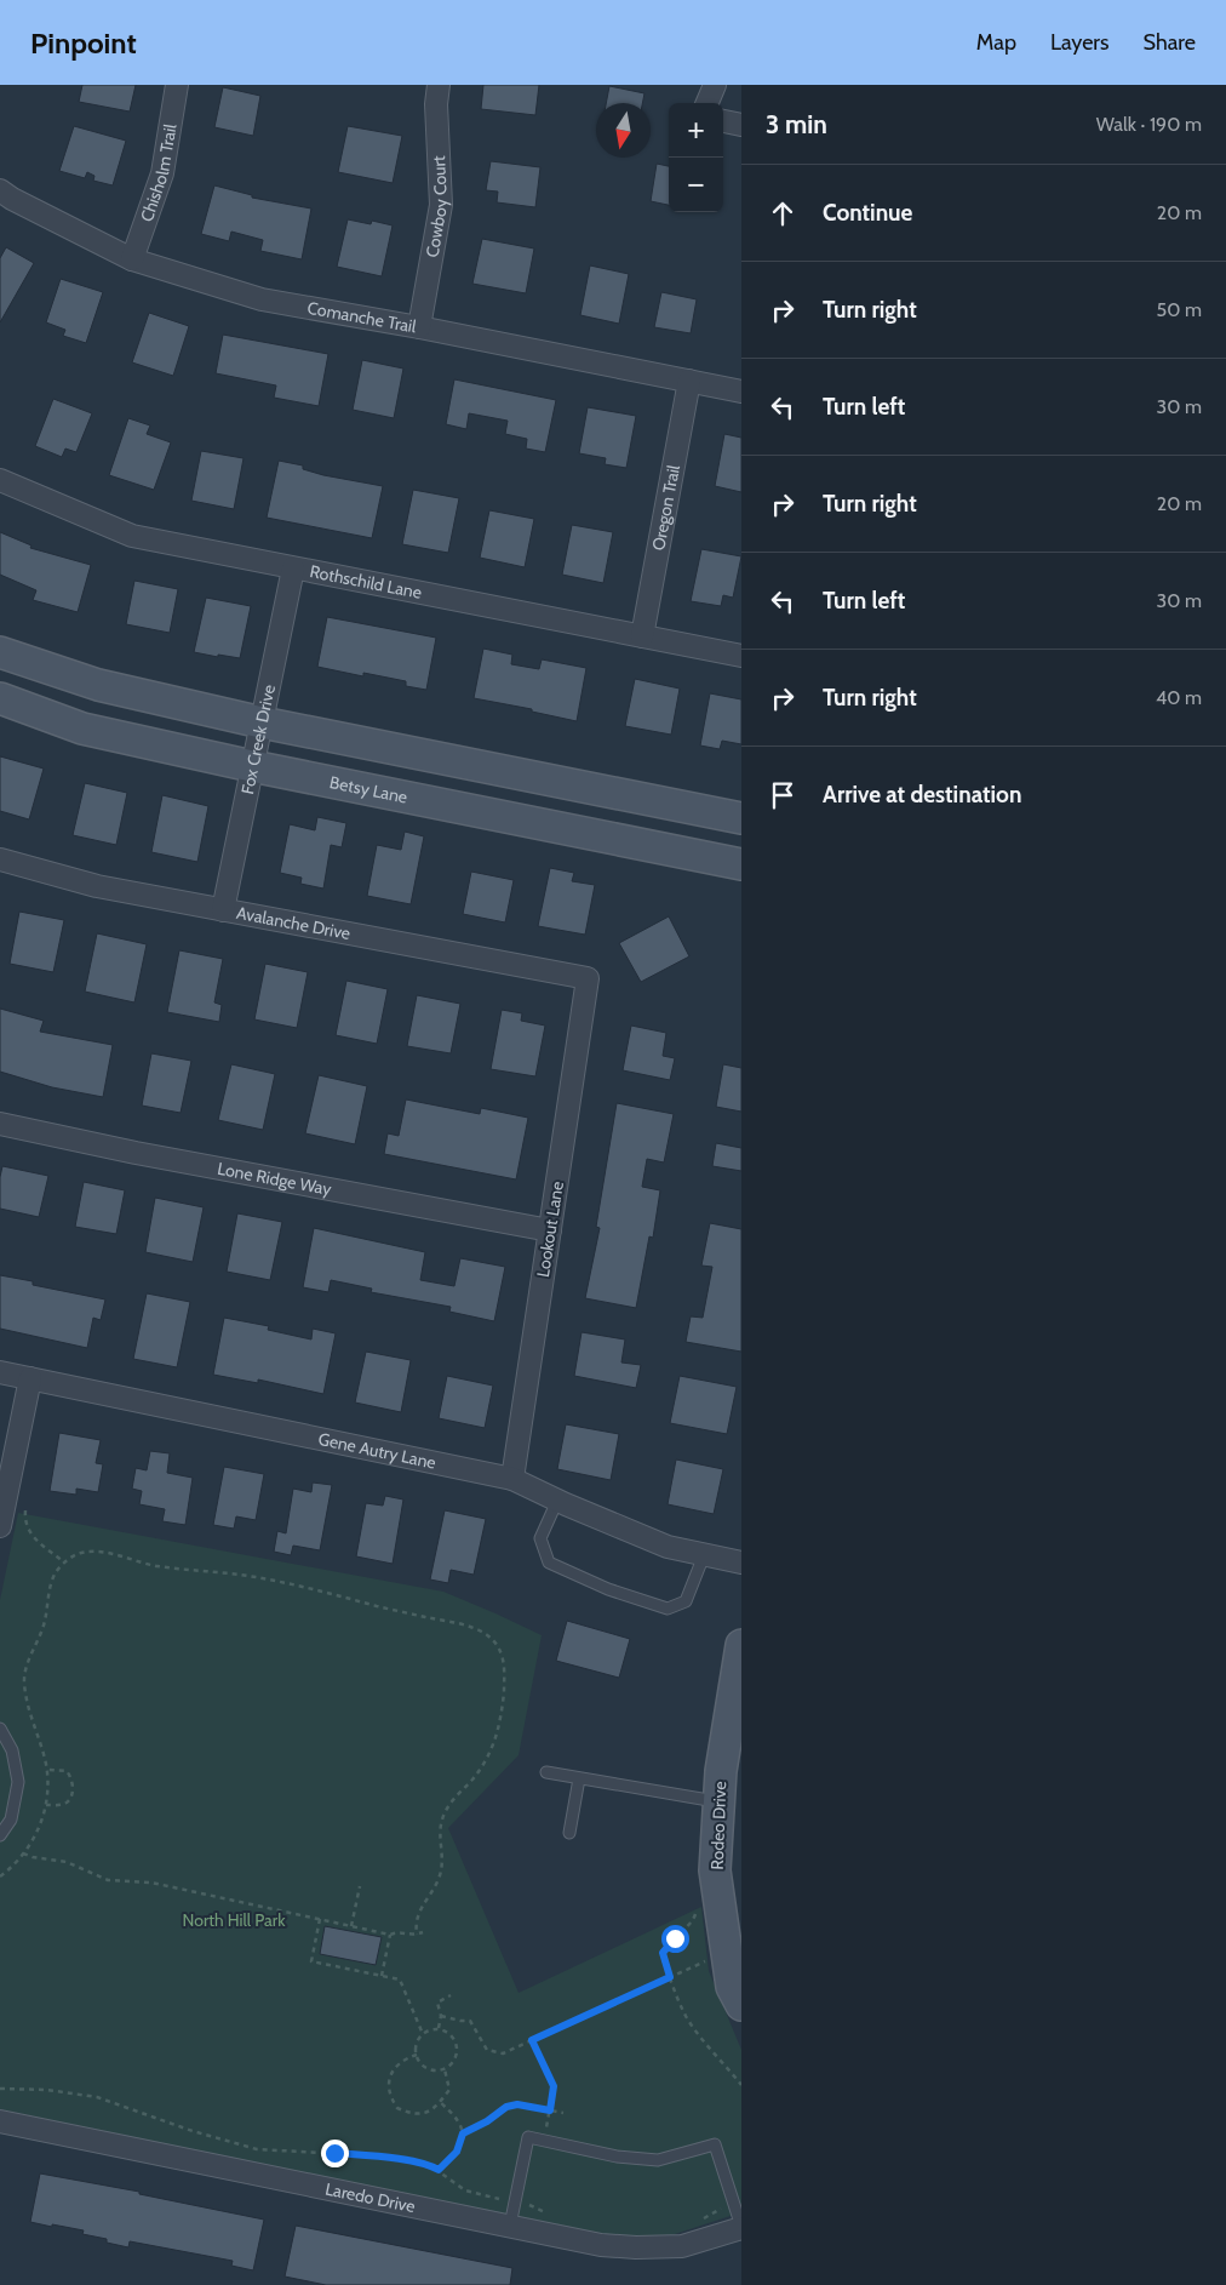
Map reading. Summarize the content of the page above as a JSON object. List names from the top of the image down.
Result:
{
  "streets": {
    "main road": ["Betsy Lane", "Rodeo Drive"],
    "street": [
      "Chisholm Trail",
      "Cowboy Court",
      "Comanche Trail",
      "Oregon Trail",
      "Rothschild Lane",
      "Fox Creek Drive",
      "Avalanche Drive",
      "Lone Ridge Way",
      "Lookout Lane",
      "Gene Autry Lane",
      "Laredo Drive"
    ]
  },
  "crossings": [
    ["Chisholm Trail", "Comanche Trail"],
    ["Cowboy Court", "Comanche Trail"],
    ["Comanche Trail", "Oregon Trail"],
    ["Oregon Trail", "Rothschild Lane"],
    ["Rothschild Lane", "Fox Creek Drive"],
    ["Fox Creek Drive", "Betsy Lane"],
    ["Fox Creek Drive", "Avalanche Drive"],
    ["Avalanche Drive", "Lookout Lane"],
    ["Lone Ridge Way", "Lookout Lane"],
    ["Lookout Lane", "Gene Autry Lane"]
  ],
  "parks": ["North Hill Park"],
  "north": "bottom",
  "page": {
    "header": "Pinpoint",
    "nav": ["Map", "Layers", "Share"],
    "heading": ["3 min", "Walk · 190 m"],
    "map_buttons": ["+", "−"],
    "list": [
      ["Continue", "20 m"],
      ["Turn right", "50 m"],
      ["Turn left", "30 m"],
      ["Turn right", "20 m"],
      ["Turn left", "30 m"],
      ["Turn right", "40 m"],
      "Arrive at destination"
    ]
  }
}
